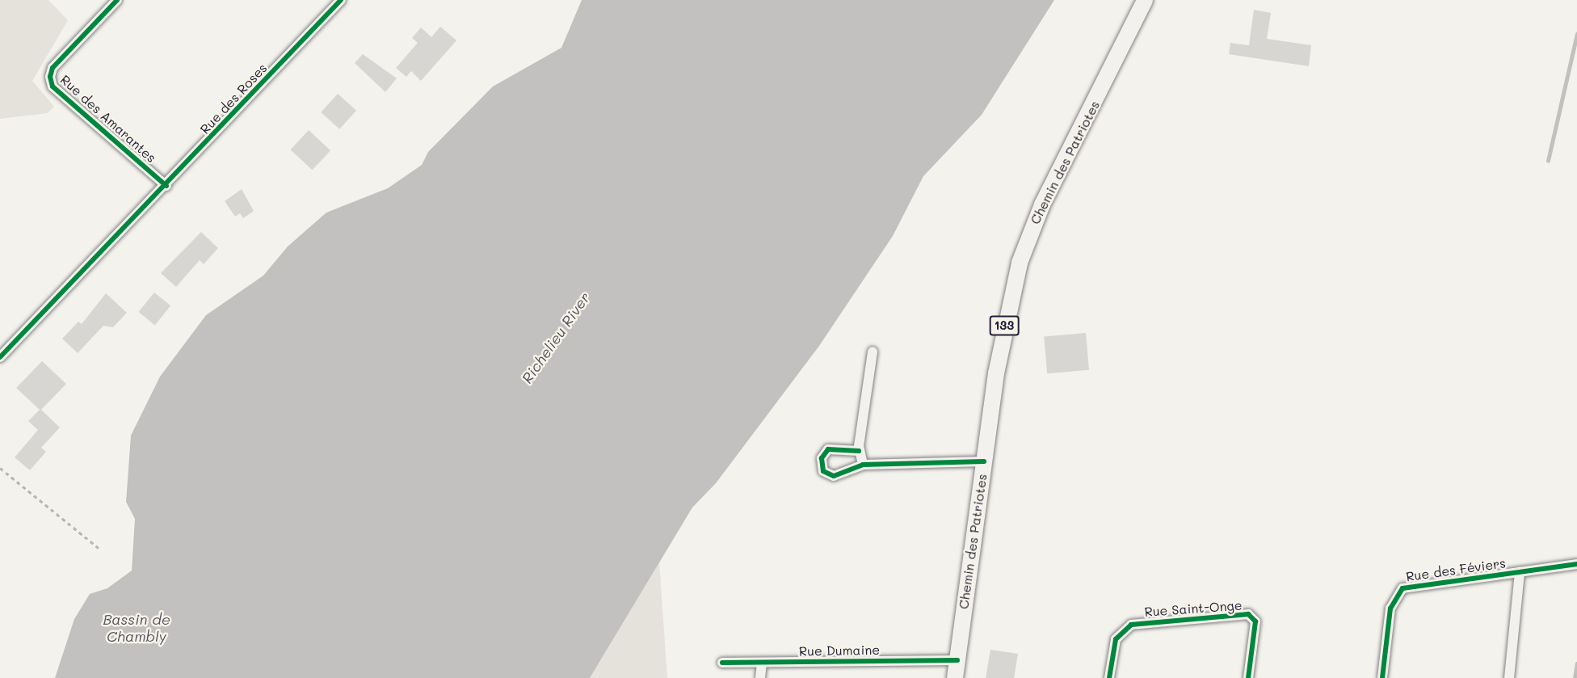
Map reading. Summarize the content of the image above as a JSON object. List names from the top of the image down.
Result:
{
  "streets": {
    "main road": ["Chemin des Patriotes", "133"],
    "street": [
      "Rue des Roses",
      "Rue des Amarantes",
      "Rue des Féviers",
      "Rue Saint-Onge",
      "Rue Dumaine"
    ]
  },
  "crossings": [
    ["Rue des Roses", "Rue des Amarantes"],
    ["Chemin des Patriotes", "Rue Dumaine"]
  ],
  "water": ["Richelieu River", "Bassin de Chambly"]
}
